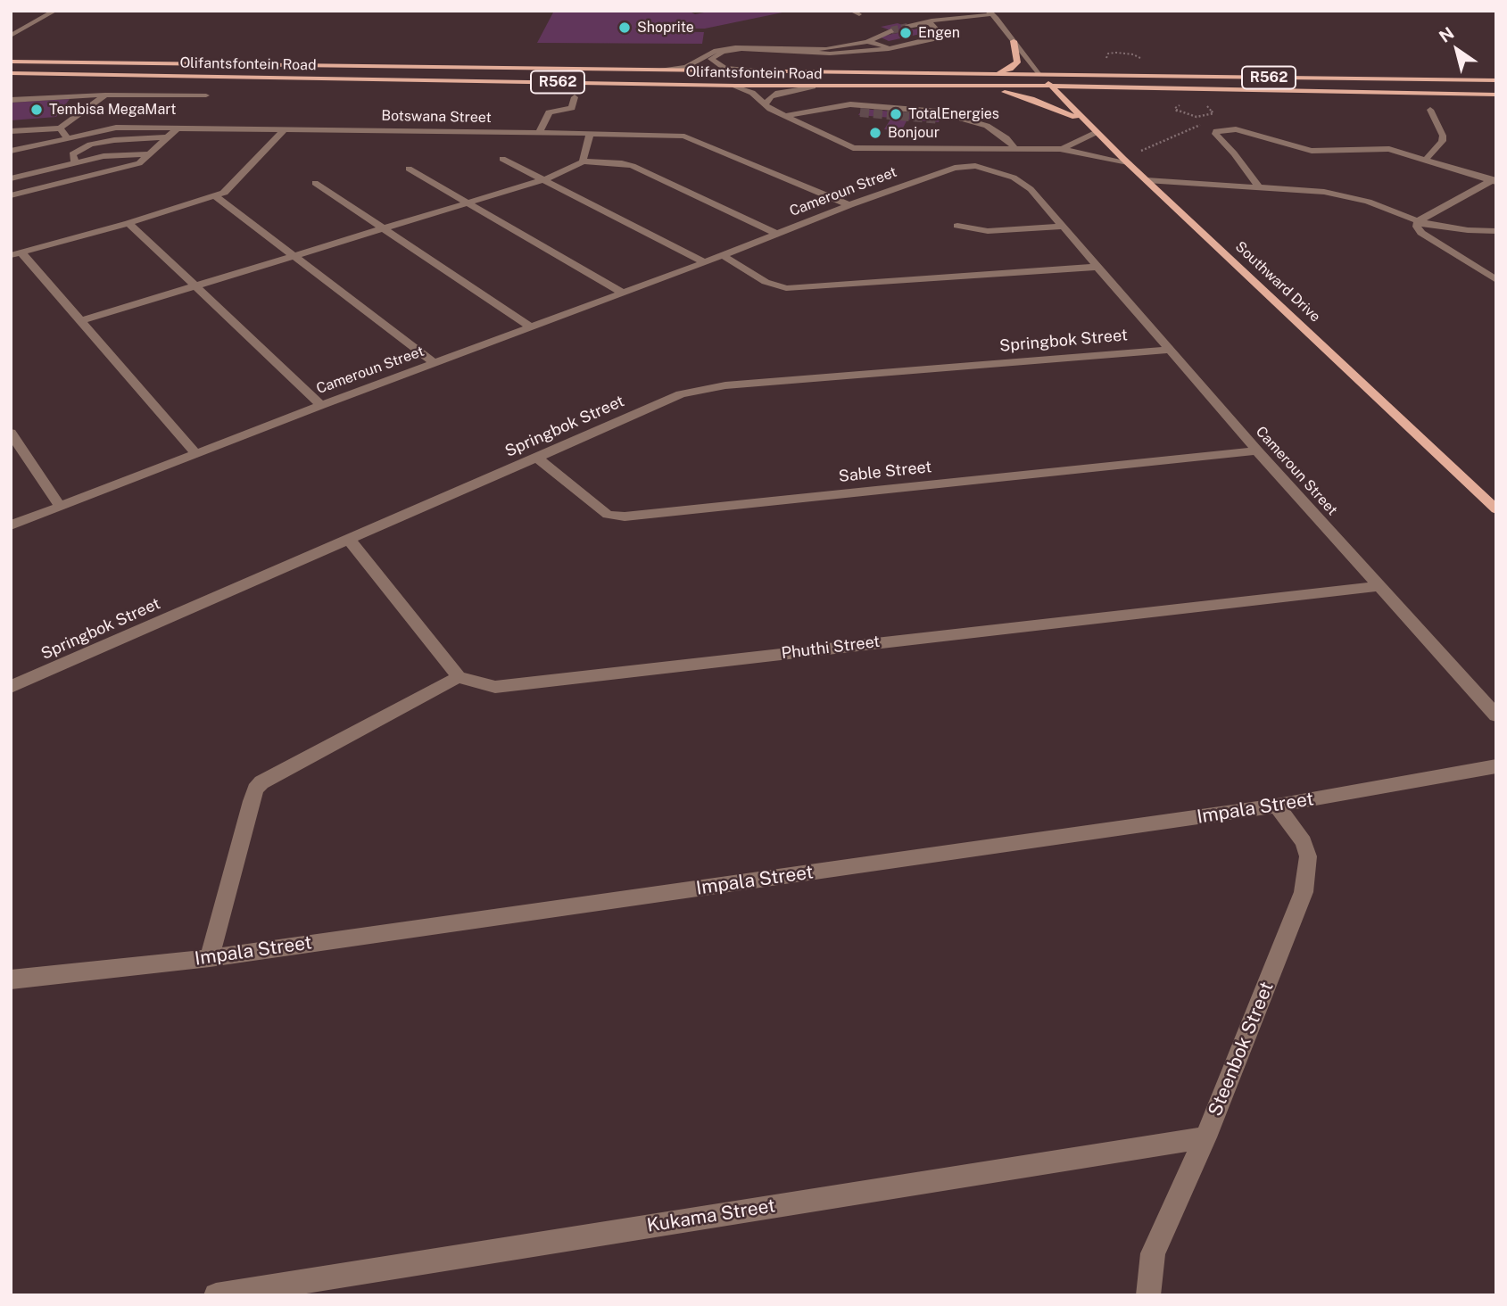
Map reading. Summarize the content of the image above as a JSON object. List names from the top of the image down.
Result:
{
  "streets": {
    "main road": ["Olifantsfontein Road", "R562", "Southward Drive"],
    "street": [
      "Botswana Street",
      "Cameroun Street",
      "Springbok Street",
      "Sable Street",
      "Phuthi Street",
      "Impala Street",
      "Steenbok Street",
      "Kukama Street"
    ]
  },
  "crossings": [
    ["Olifantsfontein Road", "Southward Drive"],
    ["Botswana Street", "Cameroun Street"],
    ["Cameroun Street", "Springbok Street"],
    ["Cameroun Street", "Sable Street"],
    ["Cameroun Street", "Phuthi Street"],
    ["Springbok Street", "Sable Street"],
    ["Impala Street", "Steenbok Street"],
    ["Steenbok Street", "Kukama Street"]
  ],
  "places": [
    "Shoprite",
    "Engen",
    "Tembisa MegaMart",
    "TotalEnergies",
    "Bonjour"
  ],
  "north": "top left"
}
